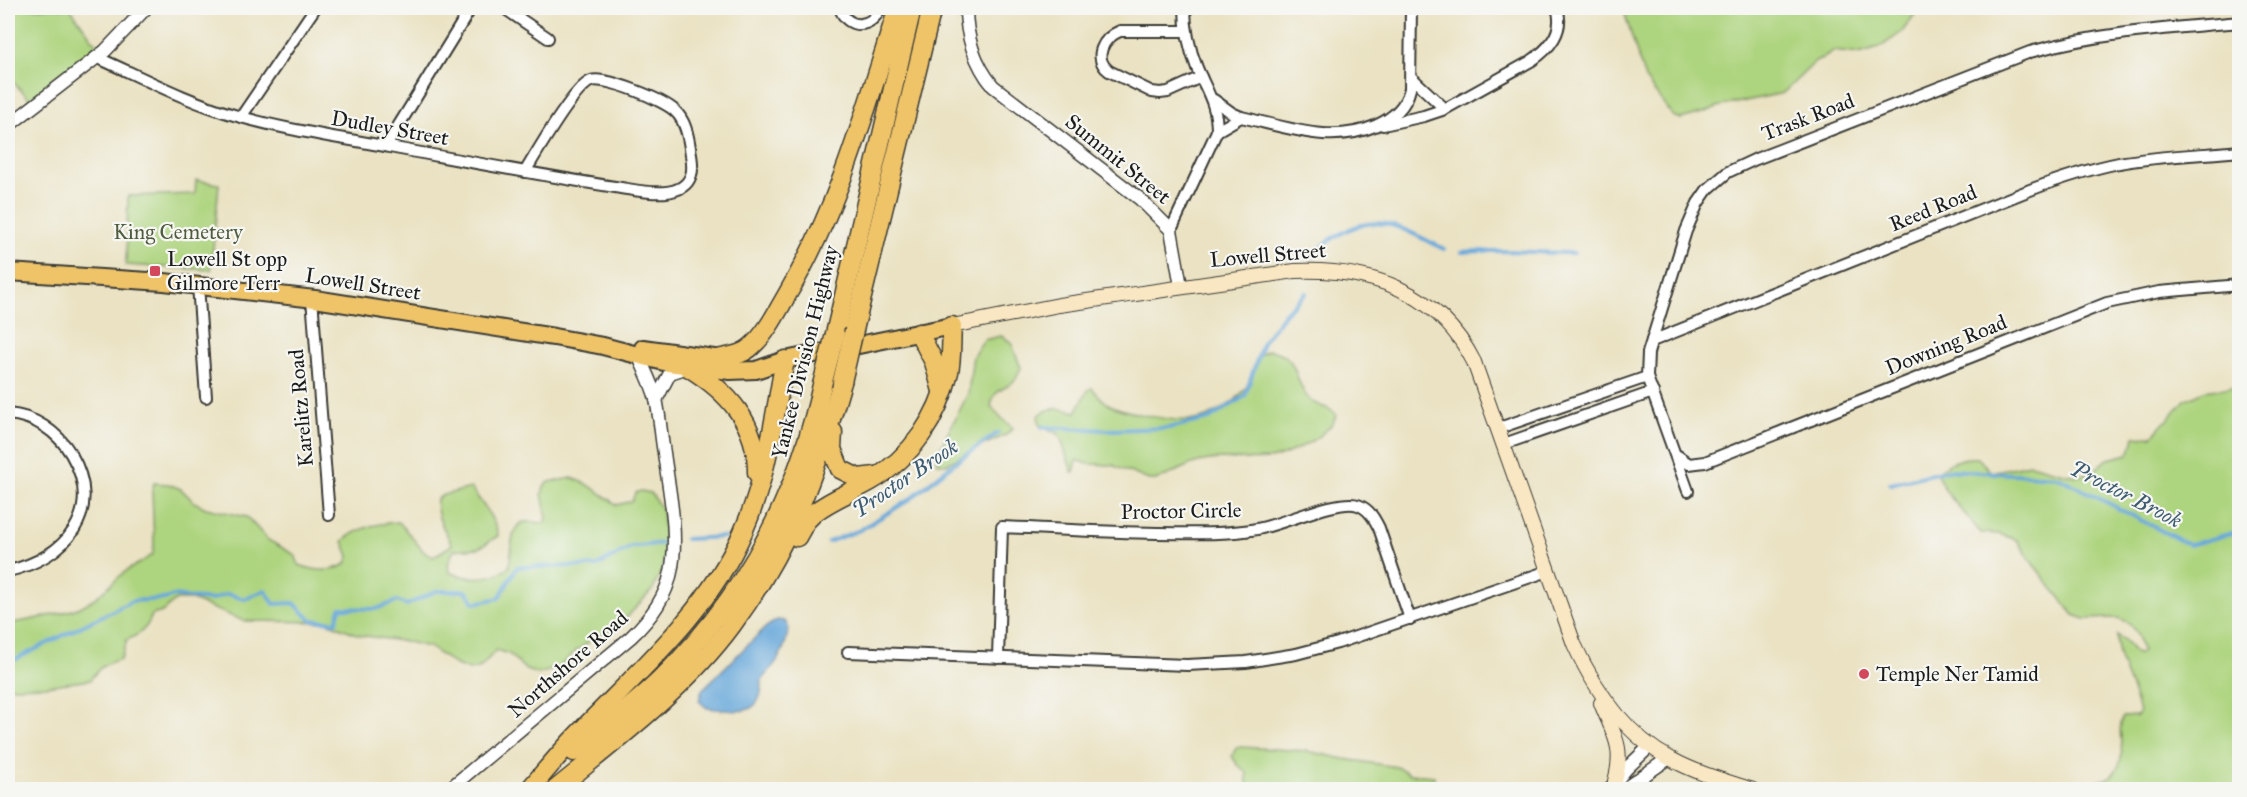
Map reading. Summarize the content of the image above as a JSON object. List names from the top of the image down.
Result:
{
  "streets": {
    "highway": ["Yankee Division Highway"],
    "main road": ["Lowell Street"],
    "street": [
      "Trask Road",
      "Dudley Street",
      "Summit Street",
      "Reed Road",
      "Downing Road",
      "Karelitz Road",
      "Proctor Circle",
      "Northshore Road"
    ]
  },
  "crossings": [
    ["Trask Road", "Reed Road"],
    ["Trask Road", "Downing Road"],
    ["Summit Street", "Lowell Street"],
    ["Lowell Street", "Karelitz Road"],
    ["Lowell Street", "Northshore Road"]
  ],
  "water": ["Proctor Brook"],
  "parks": ["King Cemetery"],
  "places": {
    "transit": ["Lowell St opp Gilmore Terr"],
    "other": ["Temple Ner Tamid"]
  }
}
